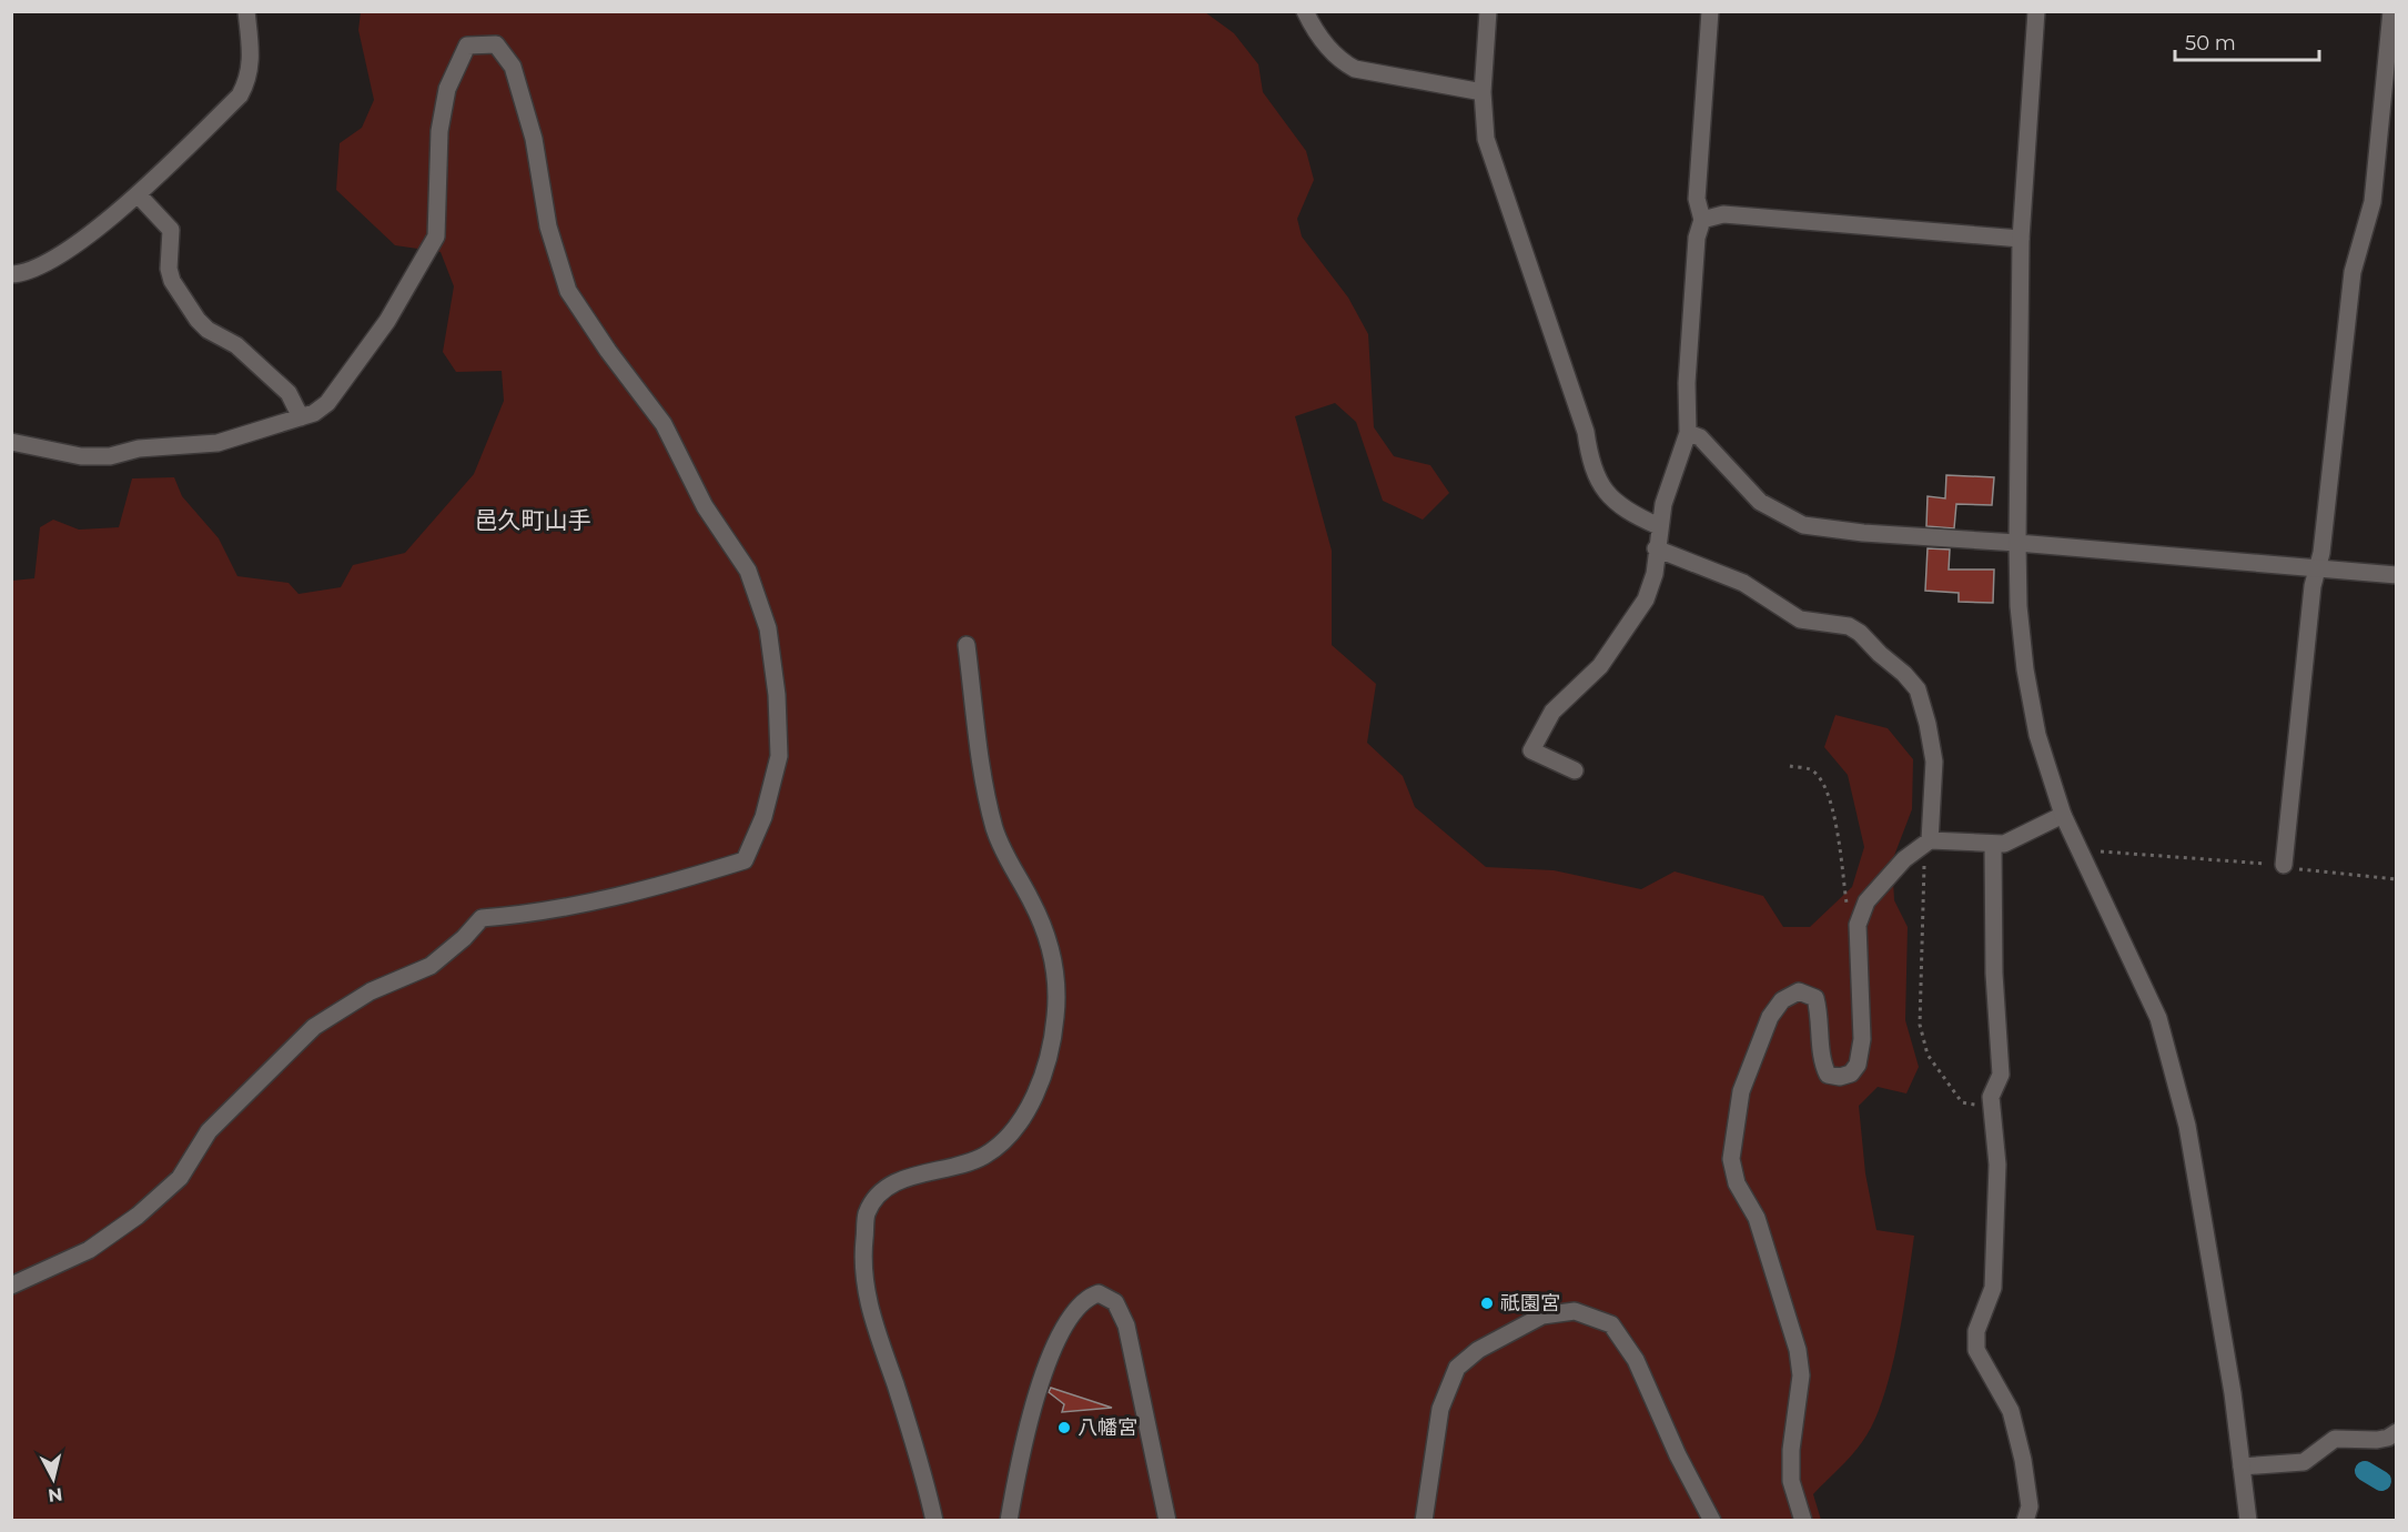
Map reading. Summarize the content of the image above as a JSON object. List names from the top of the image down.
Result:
{
  "districts": ["邑久町山手"],
  "places": ["祇園宮", "八幡宮"],
  "scale_bar": "50 m",
  "north": "bottom"
}
